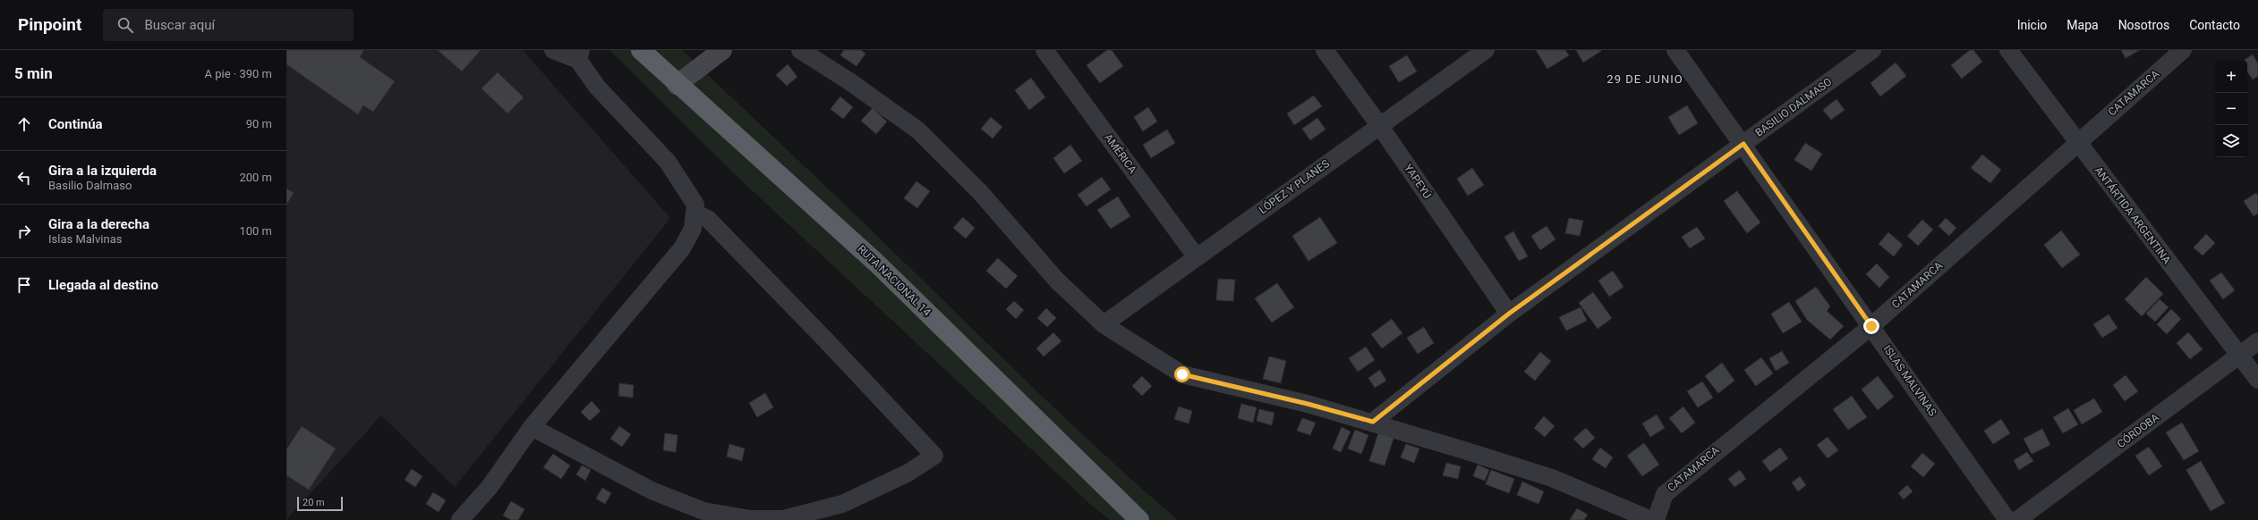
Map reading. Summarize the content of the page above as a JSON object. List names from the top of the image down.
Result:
{
  "streets": {
    "highway": ["RUTA NACIONAL 14"],
    "street": [
      "CATAMARCA",
      "BASILIO DALMASO",
      "AMÉRICA",
      "YAPEYÚ",
      "LÓPEZ Y PLANES",
      "ANTÁRTIDA ARGENTINA",
      "ISLAS MALVINAS",
      "CÓRDOBA"
    ]
  },
  "crossings": [
    ["CATAMARCA", "ANTÁRTIDA ARGENTINA"],
    ["CATAMARCA", "ISLAS MALVINAS"],
    ["BASILIO DALMASO", "YAPEYÚ"],
    ["BASILIO DALMASO", "ISLAS MALVINAS"],
    ["AMÉRICA", "LÓPEZ Y PLANES"],
    ["YAPEYÚ", "LÓPEZ Y PLANES"],
    ["ANTÁRTIDA ARGENTINA", "CÓRDOBA"]
  ],
  "districts": ["29 DE JUNIO"],
  "scale_bar": "20 m",
  "page": {
    "header": "Pinpoint",
    "search": "Buscar aquí",
    "nav": [
      "Inicio",
      "Mapa",
      "Nosotros",
      "Contacto"
    ],
    "heading": ["5 min", "A pie · 390 m"],
    "map_buttons": ["+", "−"],
    "list": [
      ["Continúa", "90 m"],
      ["Gira a la izquierda", "Basilio Dalmaso", "200 m"],
      ["Gira a la derecha", "Islas Malvinas", "100 m"],
      "Llegada al destino"
    ],
    "scale": "20 m"
  }
}
